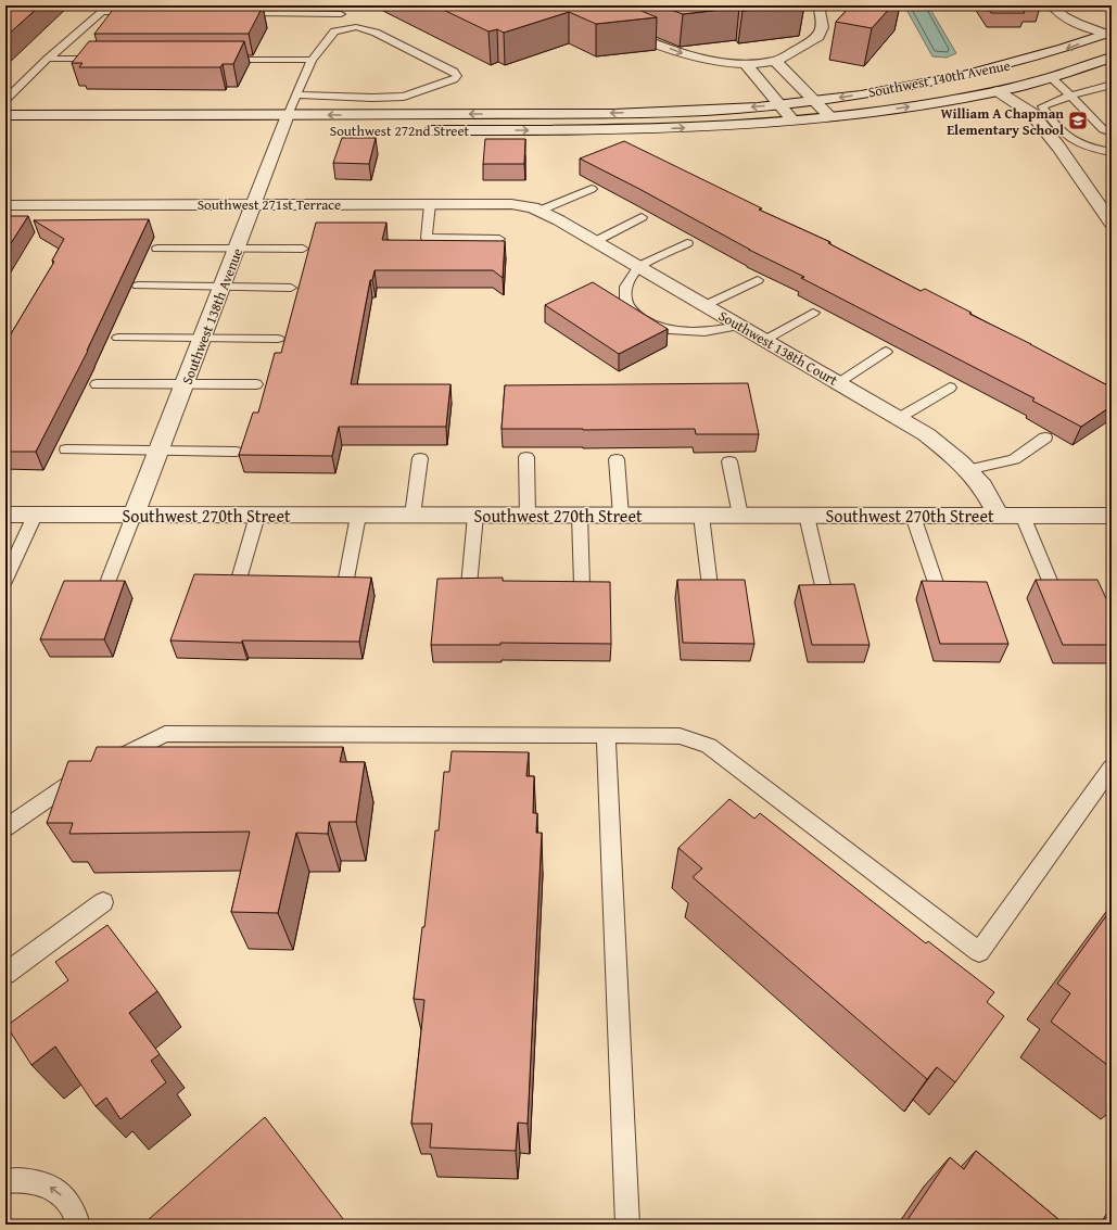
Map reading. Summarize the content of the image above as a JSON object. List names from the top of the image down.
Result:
{
  "streets": {
    "street": [
      "Southwest 140th Avenue",
      "Southwest 272nd Street",
      "Southwest 271st Terrace",
      "Southwest 138th Avenue",
      "Southwest 138th Court",
      "Southwest 270th Street"
    ]
  },
  "crossings": [
    ["Southwest 140th Avenue", "Southwest 272nd Street"],
    ["Southwest 272nd Street", "Southwest 138th Avenue"],
    ["Southwest 271st Terrace", "Southwest 138th Avenue"],
    ["Southwest 271st Terrace", "Southwest 138th Court"],
    ["Southwest 138th Avenue", "Southwest 270th Street"],
    ["Southwest 138th Court", "Southwest 270th Street"]
  ],
  "places": {
    "school or university": ["William A Chapman Elementary School"]
  }
}
